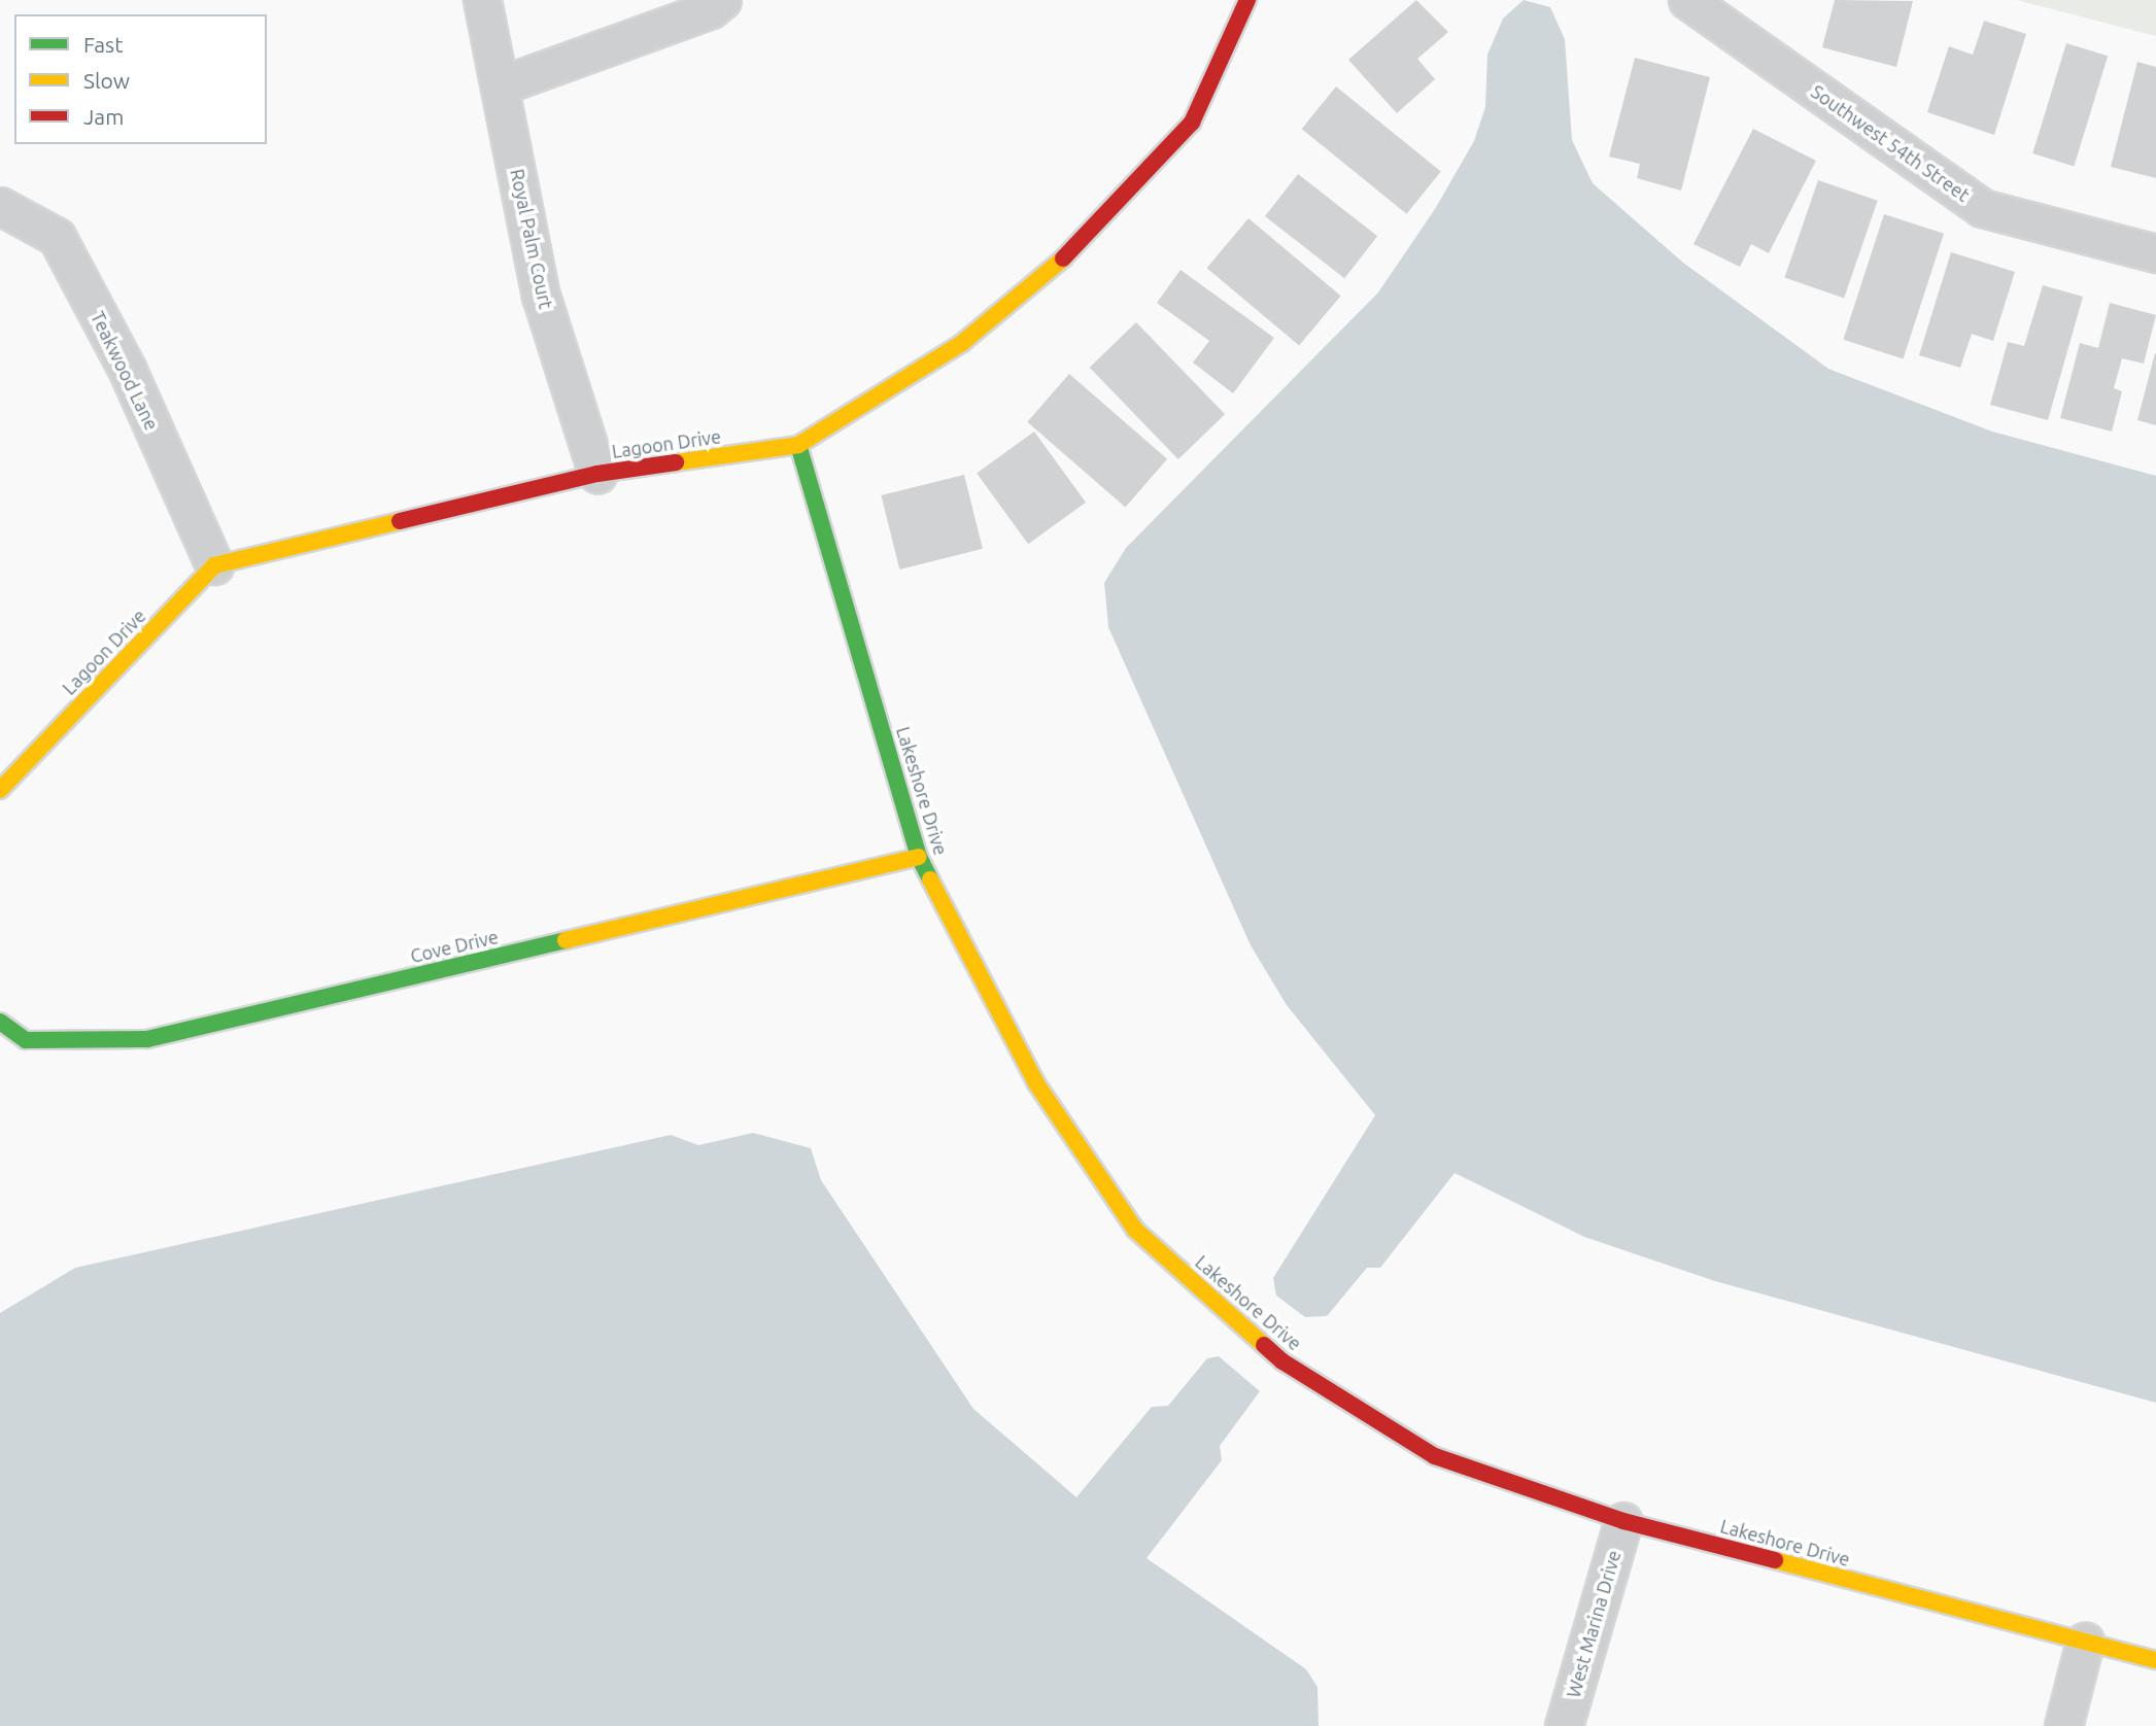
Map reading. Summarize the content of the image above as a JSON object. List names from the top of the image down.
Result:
{
  "streets": {
    "street": [
      "Southwest 54th Street",
      "Royal Palm Court",
      "Teakwood Lane",
      "Lagoon Drive",
      "Lakeshore Drive",
      "Cove Drive",
      "West Marina Drive"
    ]
  },
  "crossings": [
    ["Royal Palm Court", "Lagoon Drive"],
    ["Teakwood Lane", "Lagoon Drive"],
    ["Lagoon Drive", "Lakeshore Drive"],
    ["Lakeshore Drive", "Cove Drive"],
    ["Lakeshore Drive", "West Marina Drive"]
  ],
  "legend": ["Fast", "Slow", "Jam"]
}
